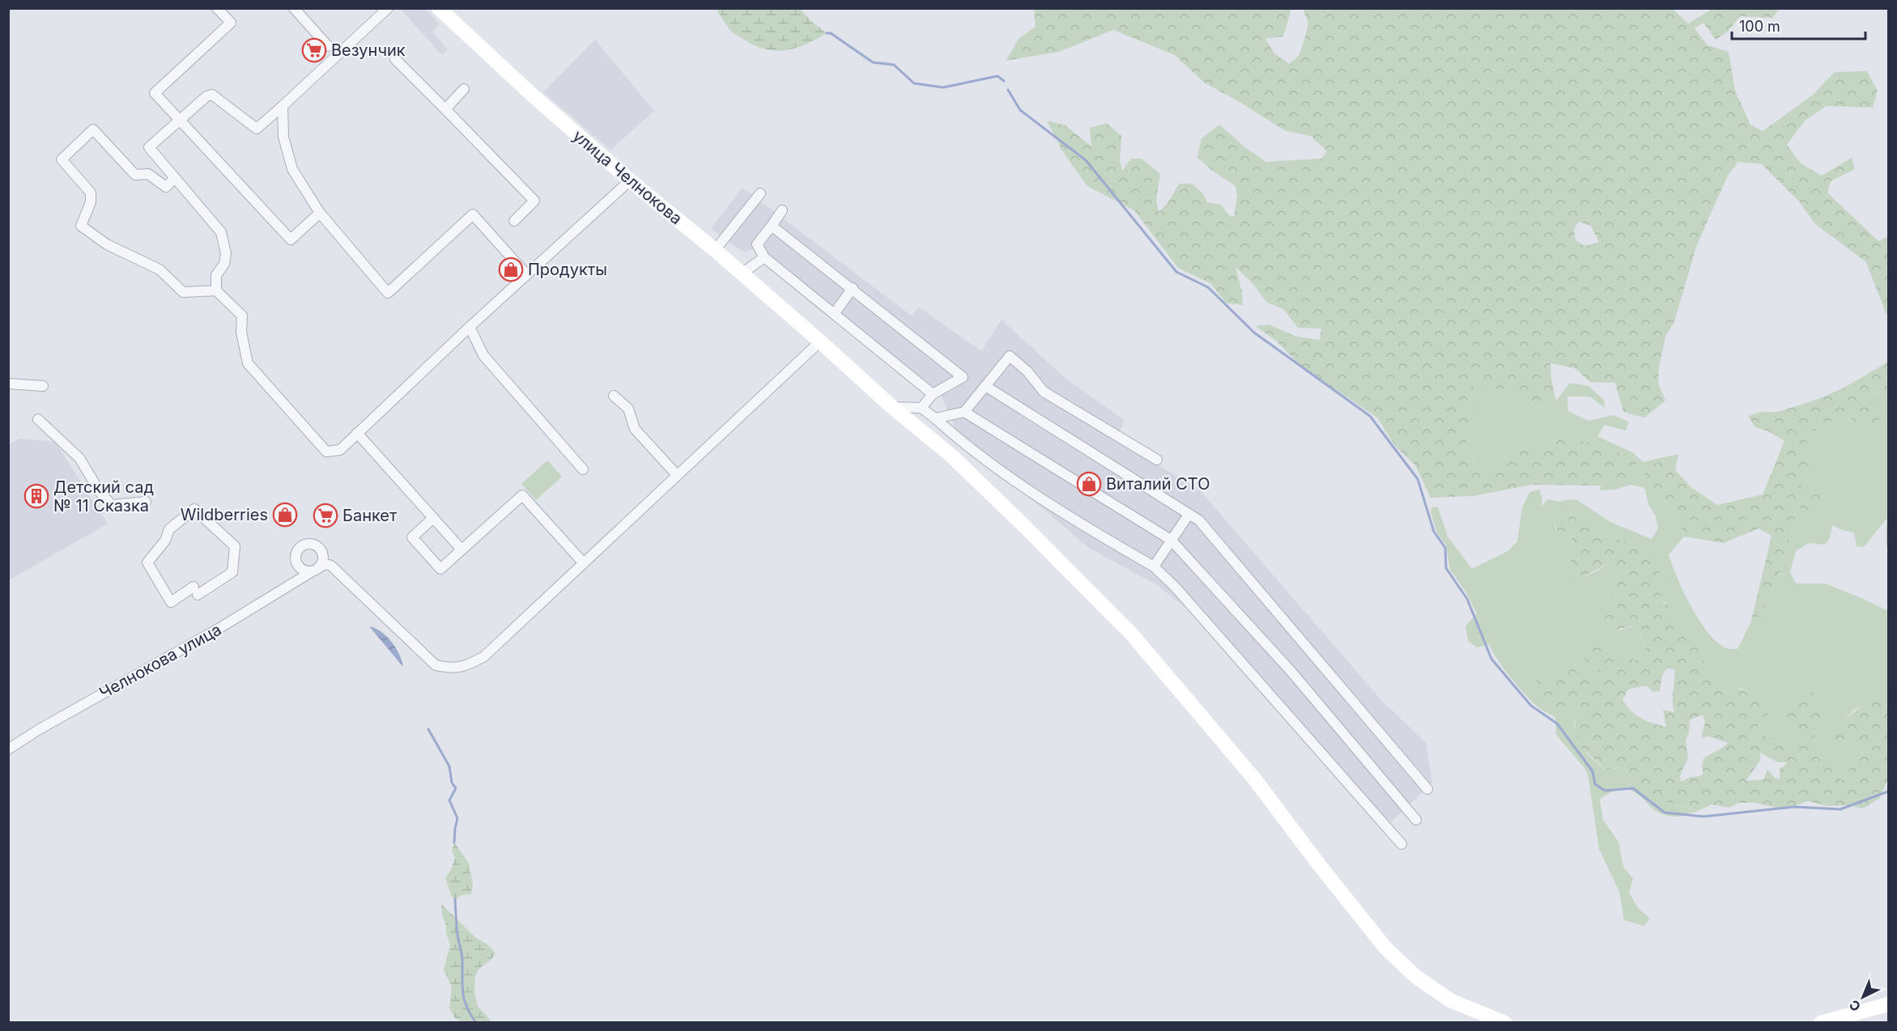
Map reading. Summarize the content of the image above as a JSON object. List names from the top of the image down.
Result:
{
  "streets": {
    "main road": ["улица Челнокова"],
    "street": ["Челнокова улица"]
  },
  "places": {
    "supermarket": ["Везунчик", "Банкет"],
    "shop": ["Продукты", "Виталий СТО", "Wildberries"],
    "building": ["Детский сад № 11 Сказка"]
  },
  "scale_bar": "100 m",
  "north": "bottom left"
}
